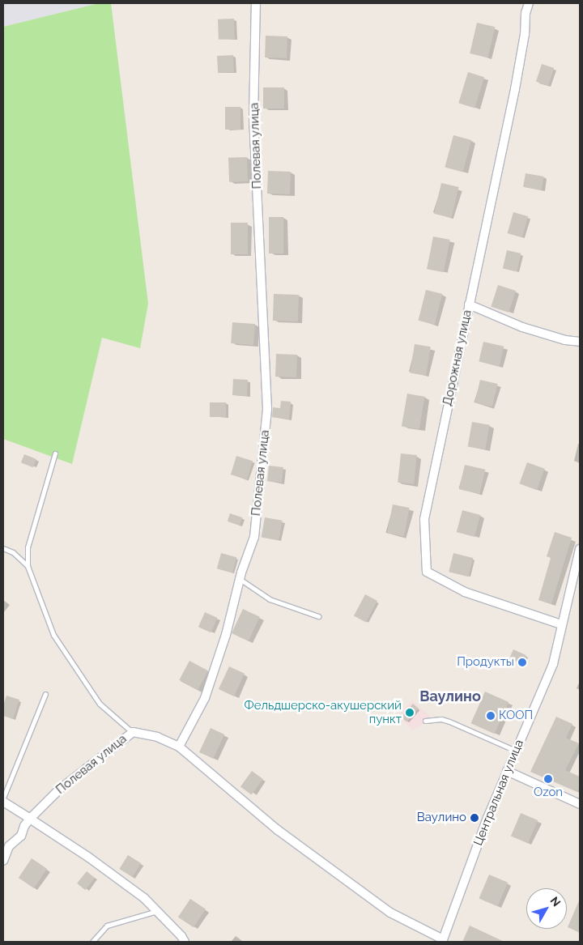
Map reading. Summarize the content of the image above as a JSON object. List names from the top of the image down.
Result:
{
  "streets": {
    "street": ["Полевая улица", "Дорожная улица", "Центральная улица"]
  },
  "crossings": [
    ["Дорожная улица", "Центральная улица"]
  ],
  "districts": ["Ваулино"],
  "places": [
    "Продукты",
    "Фельдшерско-акушерский пункт",
    "КООП",
    "Ozon",
    "Ваулино"
  ],
  "north": "top right"
}
